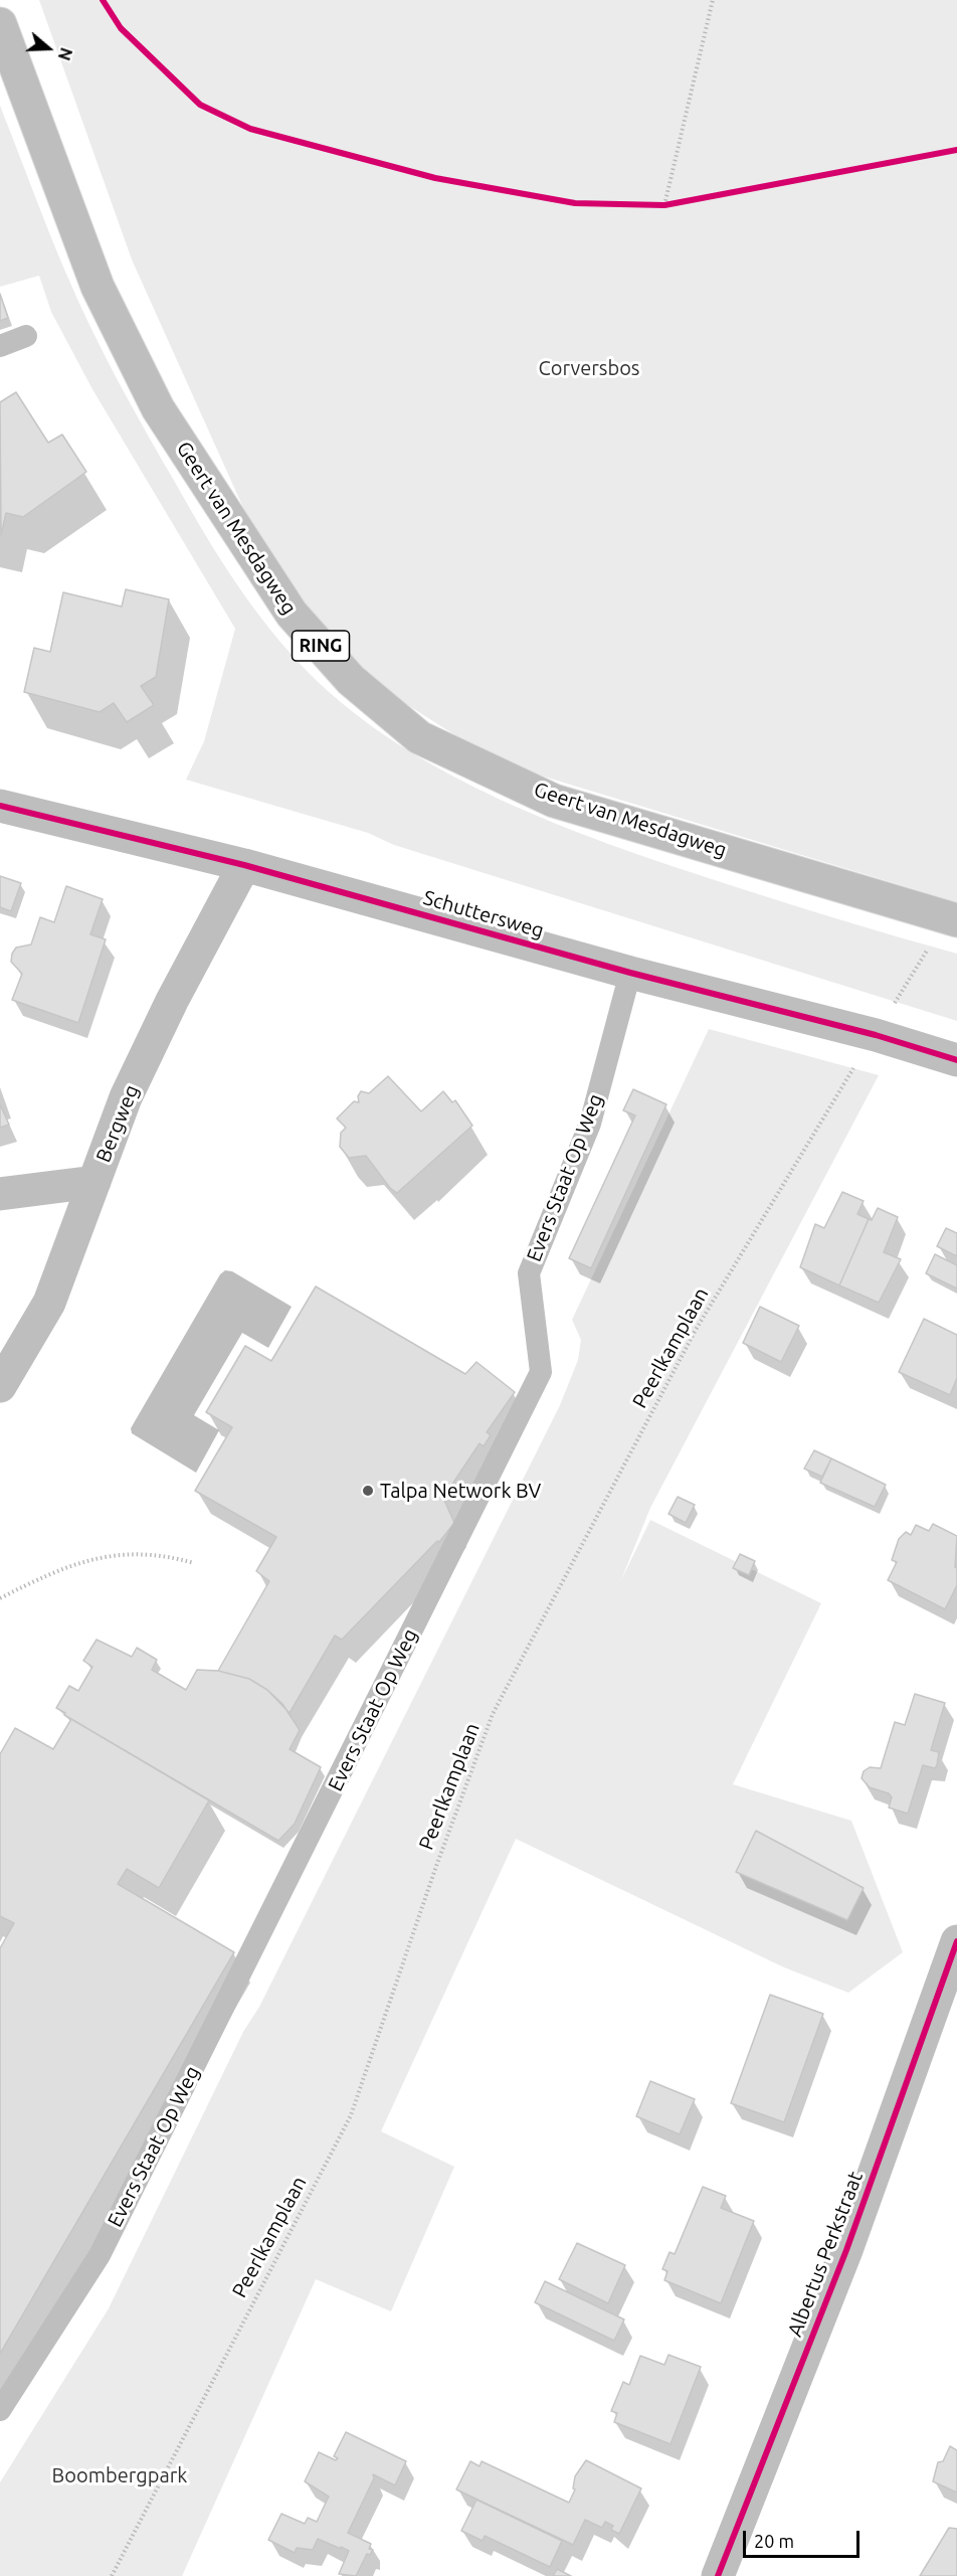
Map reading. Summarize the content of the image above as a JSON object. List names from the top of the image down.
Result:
{
  "streets": {
    "street": [
      "Geert van Mesdagweg",
      "RING",
      "Schuttersweg",
      "Bergweg",
      "Albertus Perkstraat"
    ],
    "lane": ["Evers Staat Op Weg"],
    "path": ["Peerlkamplaan"]
  },
  "crossings": [
    ["Geert van Mesdagweg", "Peerlkamplaan"],
    ["Schuttersweg", "Bergweg"],
    ["Schuttersweg", "Evers Staat Op Weg"],
    ["Schuttersweg", "Peerlkamplaan"]
  ],
  "parks": ["Corversbos", "Boombergpark"],
  "places": ["Talpa Network BV"],
  "scale_bar": "20 m",
  "north": "right"
}
